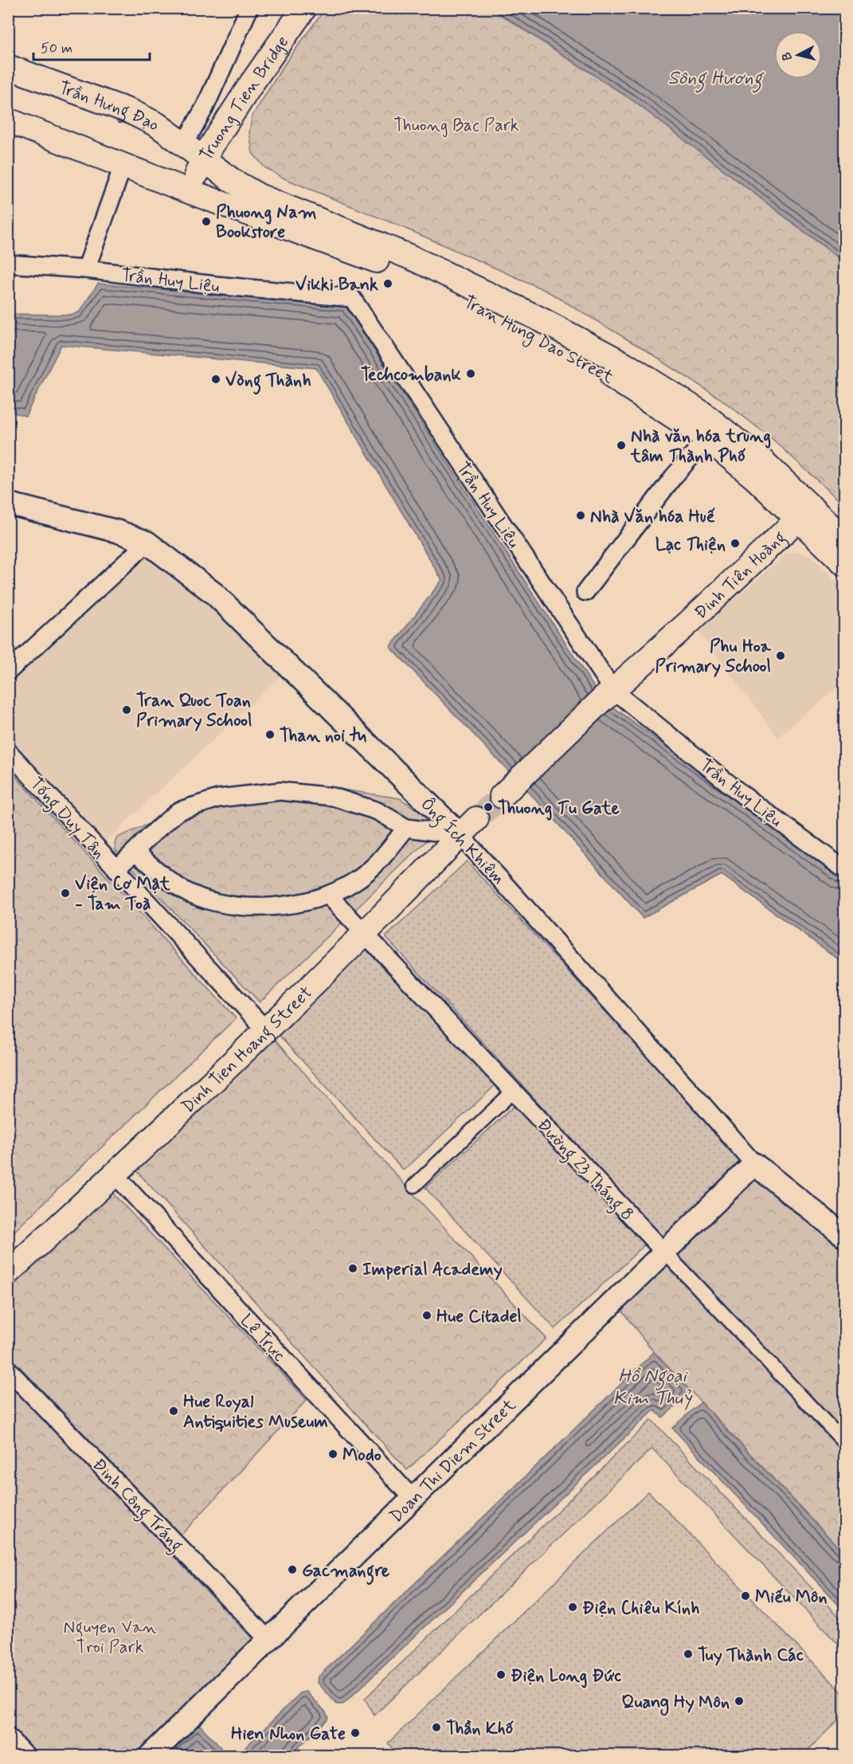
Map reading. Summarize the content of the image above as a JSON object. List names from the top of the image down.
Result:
{
  "streets": {
    "main road": [
      "Truong Tien Bridge",
      "Trần Hưng Đạo",
      "Tran Hung Dao Street",
      "Đinh Tiên Hoàng",
      "Dinh Tien Hoang Street"
    ],
    "street": [
      "Trần Huy Liệu",
      "Tống Duy Tân",
      "Ông Ích Khiêm",
      "Đường 23 Tháng 8",
      "Lê Trực",
      "Doan Thi Diem Street",
      "Đinh Công Tráng"
    ]
  },
  "crossings": [
    ["Truong Tien Bridge", "Trần Hưng Đạo"],
    ["Truong Tien Bridge", "Tran Hung Dao Street"],
    ["Trần Hưng Đạo", "Tran Hung Dao Street"],
    ["Trần Huy Liệu", "Đinh Tiên Hoàng"],
    ["Tran Hung Dao Street", "Đinh Tiên Hoàng"],
    ["Tống Duy Tân", "Dinh Tien Hoang Street"],
    ["Ông Ích Khiêm", "Dinh Tien Hoang Street"],
    ["Ông Ích Khiêm", "Doan Thi Diem Street"],
    ["Dinh Tien Hoang Street", "Đường 23 Tháng 8"],
    ["Dinh Tien Hoang Street", "Lê Trực"],
    ["Đường 23 Tháng 8", "Doan Thi Diem Street"],
    ["Lê Trực", "Doan Thi Diem Street"],
    ["Doan Thi Diem Street", "Đinh Công Tráng"]
  ],
  "water": ["Sông Hương", "Hồ Ngoại Kim Thuỷ"],
  "parks": ["Thuong Bac Park", "Nguyen Van Troi Park"],
  "places": [
    "Phuong Nam Bookstore",
    "Vikki Bank",
    "Techcombank",
    "Vòng Thành",
    "Nhà văn hóa trung tâm Thành Phố",
    "Nhà Văn hóa Huế",
    "Lạc Thiện",
    "Phu Hoa Primary School",
    "Tran Quoc Toan Primary School",
    "Than noi tu",
    "Thuong Tu Gate",
    "Viện Cơ Mật - Tam Toà",
    "Imperial Academy",
    "Hue Citadel",
    "Hue Royal Antiquities Museum",
    "Modo",
    "Gacmangre",
    "Miếu Môn",
    "Điện Chiêu Kính",
    "Tuy Thành Các",
    "Điện Long Đức",
    "Quang Hy Môn",
    "Thần Khố",
    "Hien Nhon Gate"
  ],
  "scale_bar": "50 m",
  "north": "left"
}
